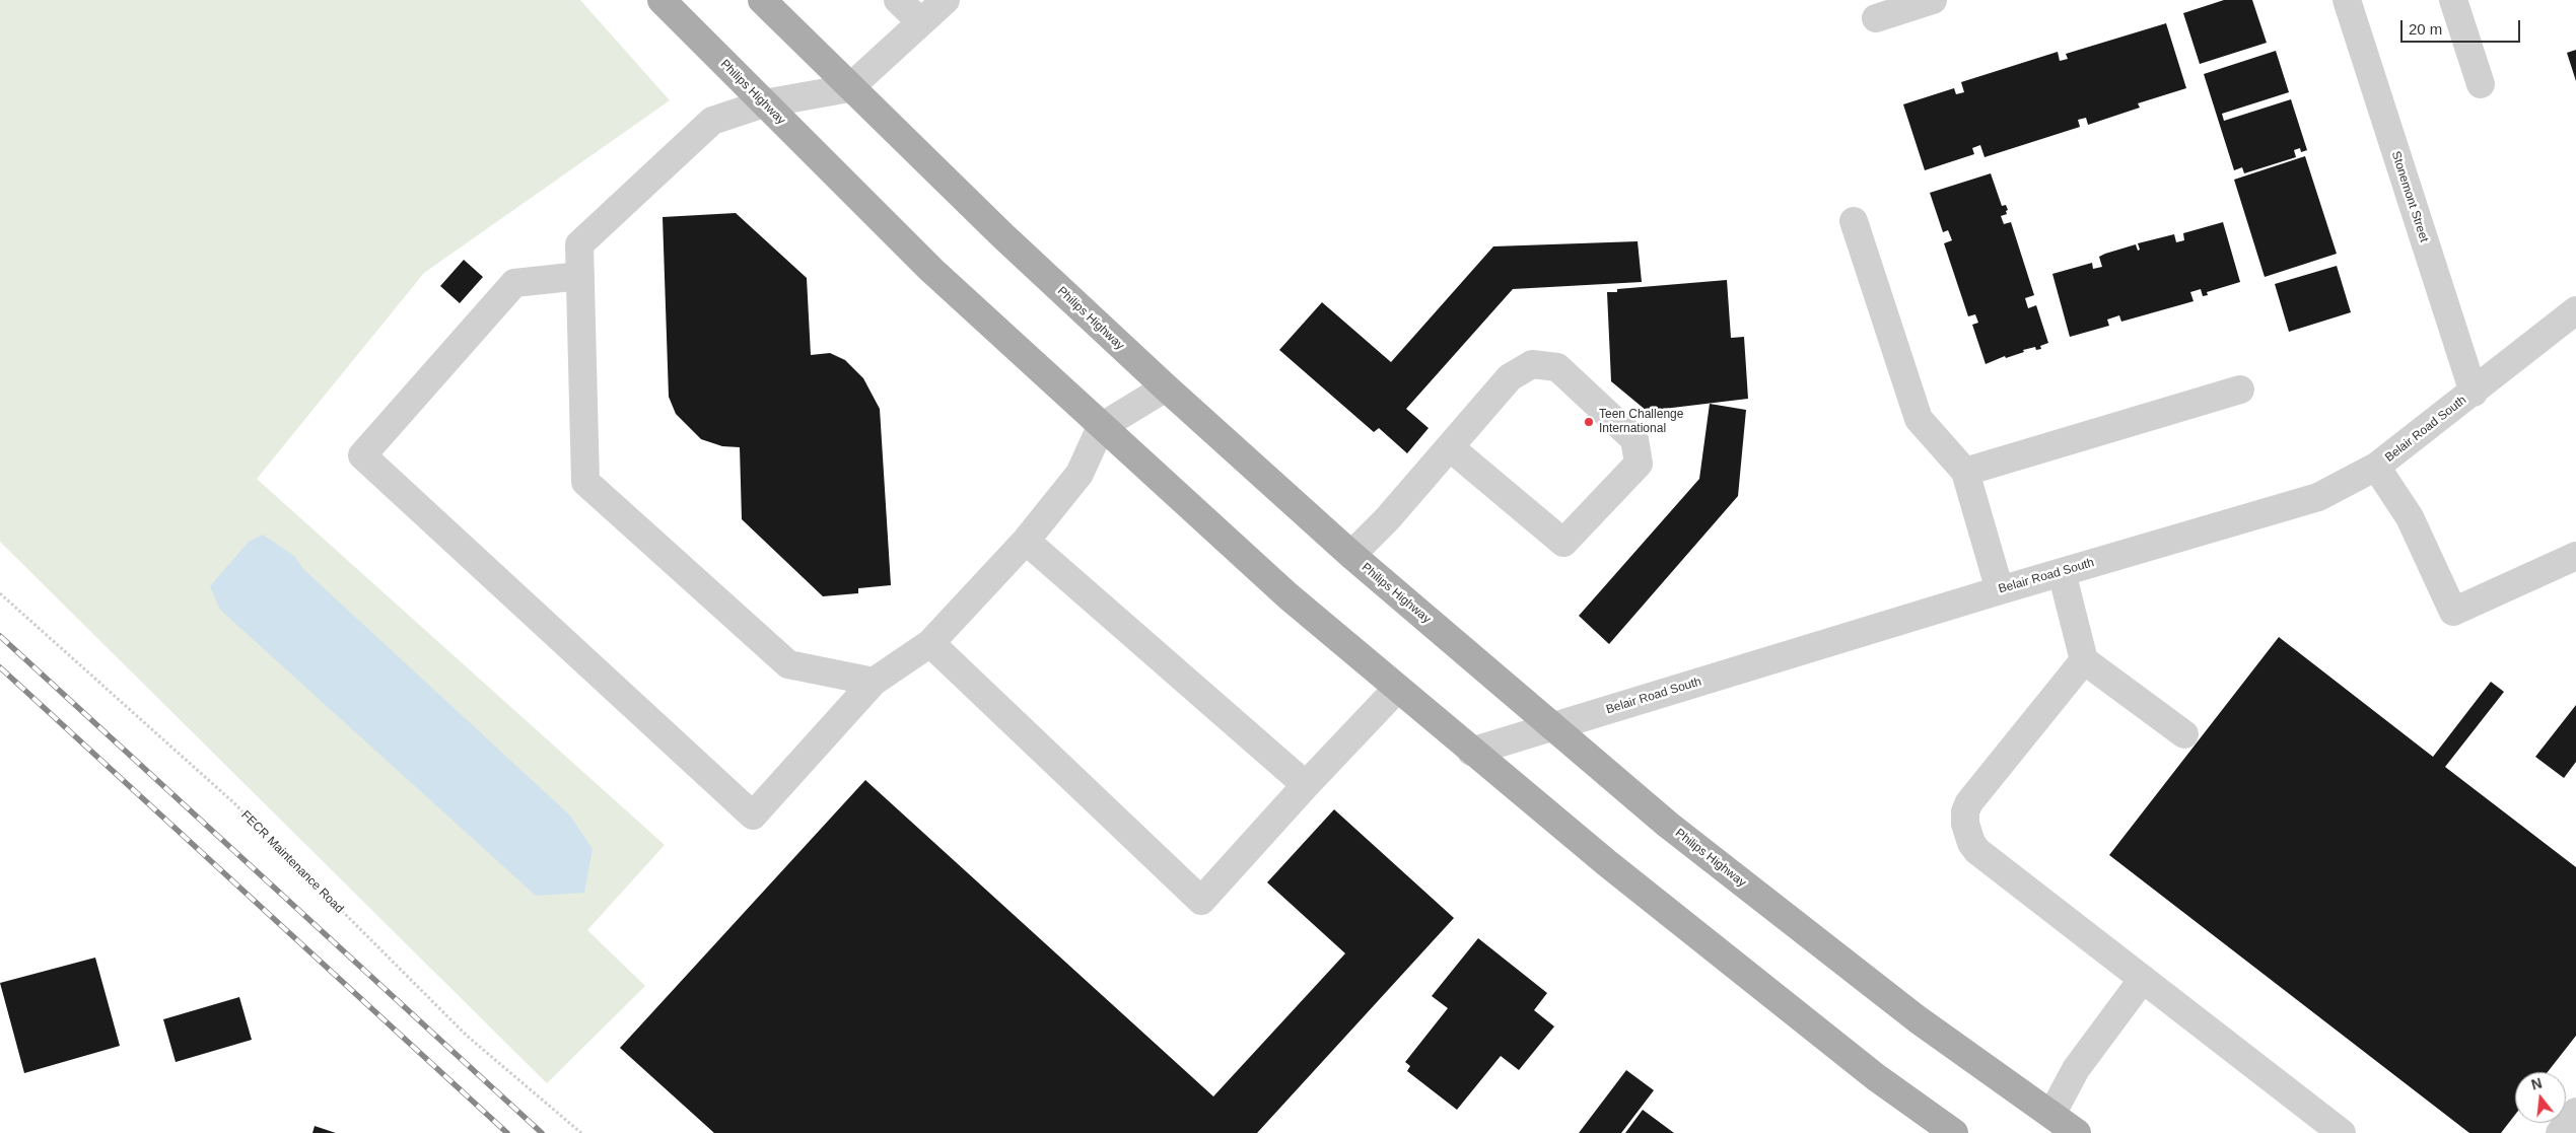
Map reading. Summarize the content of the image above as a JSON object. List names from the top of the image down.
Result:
{
  "streets": {
    "main road": ["Philips Highway"],
    "street": ["Stonemont Street", "Belair Road South"],
    "path": ["FECR Maintenance Road"]
  },
  "crossings": [
    ["Philips Highway", "Belair Road South"],
    ["Stonemont Street", "Belair Road South"]
  ],
  "places": ["Teen Challenge International"],
  "scale_bar": "20 m",
  "north": "top"
}
